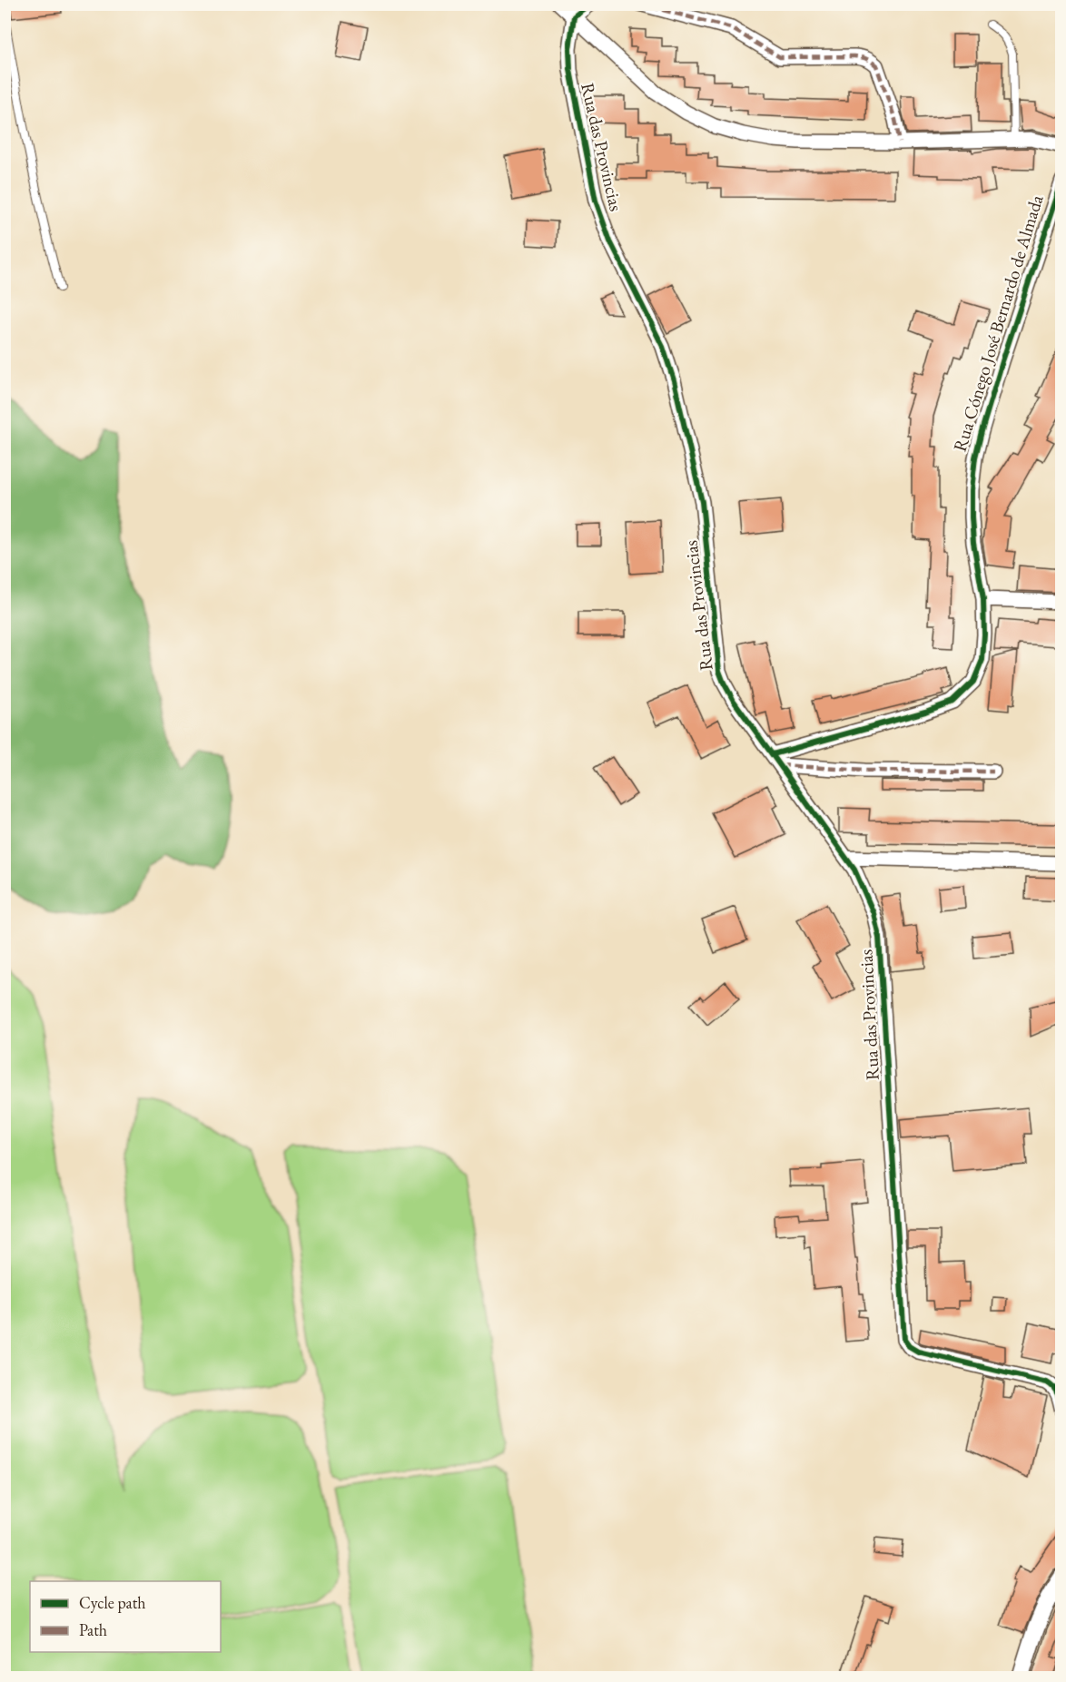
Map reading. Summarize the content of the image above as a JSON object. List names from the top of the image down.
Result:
{
  "streets": {
    "street": ["Rua das Provincias", "Rua Cónego José Bernardo de Almada"]
  },
  "crossings": [
    ["Rua das Provincias", "Rua Cónego José Bernardo de Almada"]
  ],
  "legend": ["Cycle path", "Path"]
}
